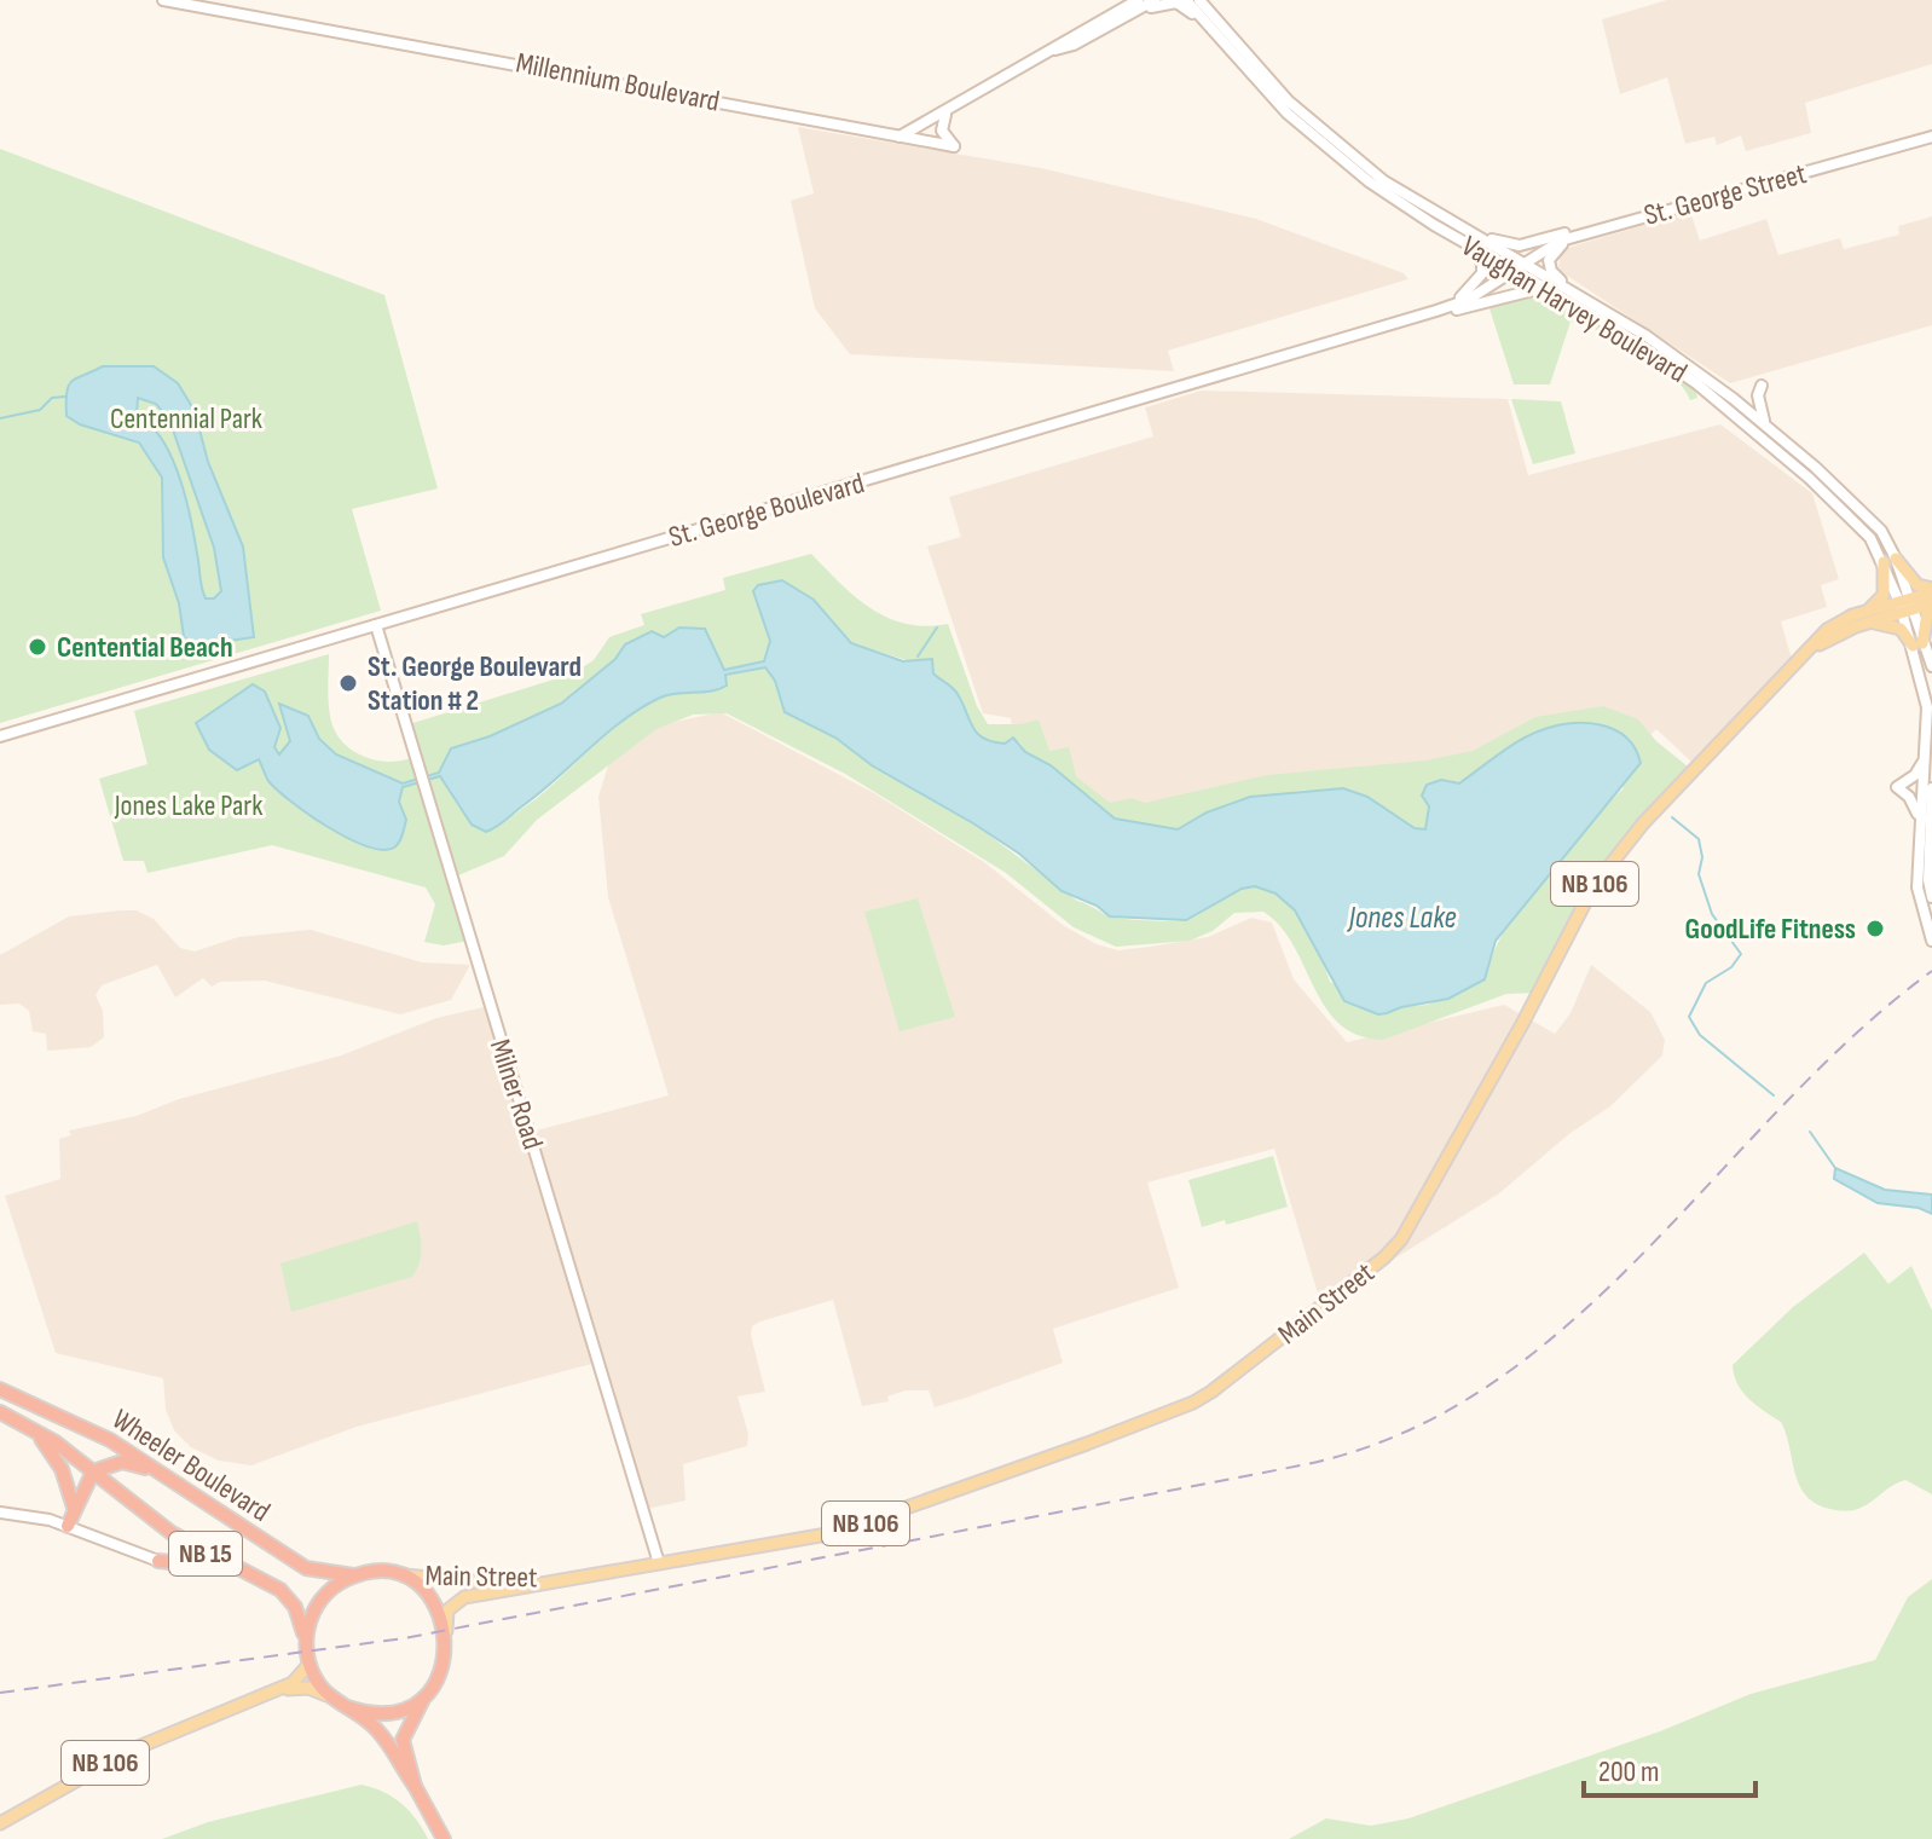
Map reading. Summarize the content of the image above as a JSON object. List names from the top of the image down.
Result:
{
  "streets": {
    "highway": ["Wheeler Boulevard", "NB 15"],
    "main road": [
      "Millennium Boulevard",
      "St. George Street",
      "Vaughan Harvey Boulevard",
      "St. George Boulevard",
      "NB 106",
      "Milner Road",
      "Main Street"
    ]
  },
  "crossings": [
    ["St. George Street", "Vaughan Harvey Boulevard"],
    ["St. George Street", "St. George Boulevard"],
    ["Vaughan Harvey Boulevard", "St. George Boulevard"],
    ["Vaughan Harvey Boulevard", "Main Street"],
    ["St. George Boulevard", "Milner Road"],
    ["NB 106", "Main Street"],
    ["NB 106", "Wheeler Boulevard"],
    ["Milner Road", "Main Street"],
    ["Main Street", "Wheeler Boulevard"]
  ],
  "water": ["Jones Lake"],
  "parks": ["Centennial Park", "Jones Lake Park"],
  "places": ["Centential Beach", "St. George Boulevard Station # 2", "GoodLife Fitness"],
  "scale_bar": "200 m"
}
